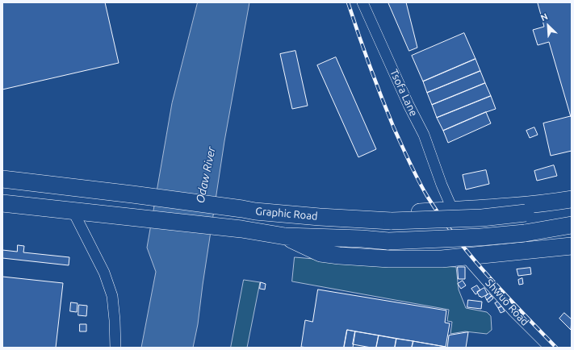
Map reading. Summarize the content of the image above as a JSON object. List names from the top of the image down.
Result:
{
  "streets": {
    "main road": ["Graphic Road"],
    "street": ["Tsofa Lane", "Shwuo Road"]
  },
  "water": ["Odaw River"],
  "north": "top left"
}
